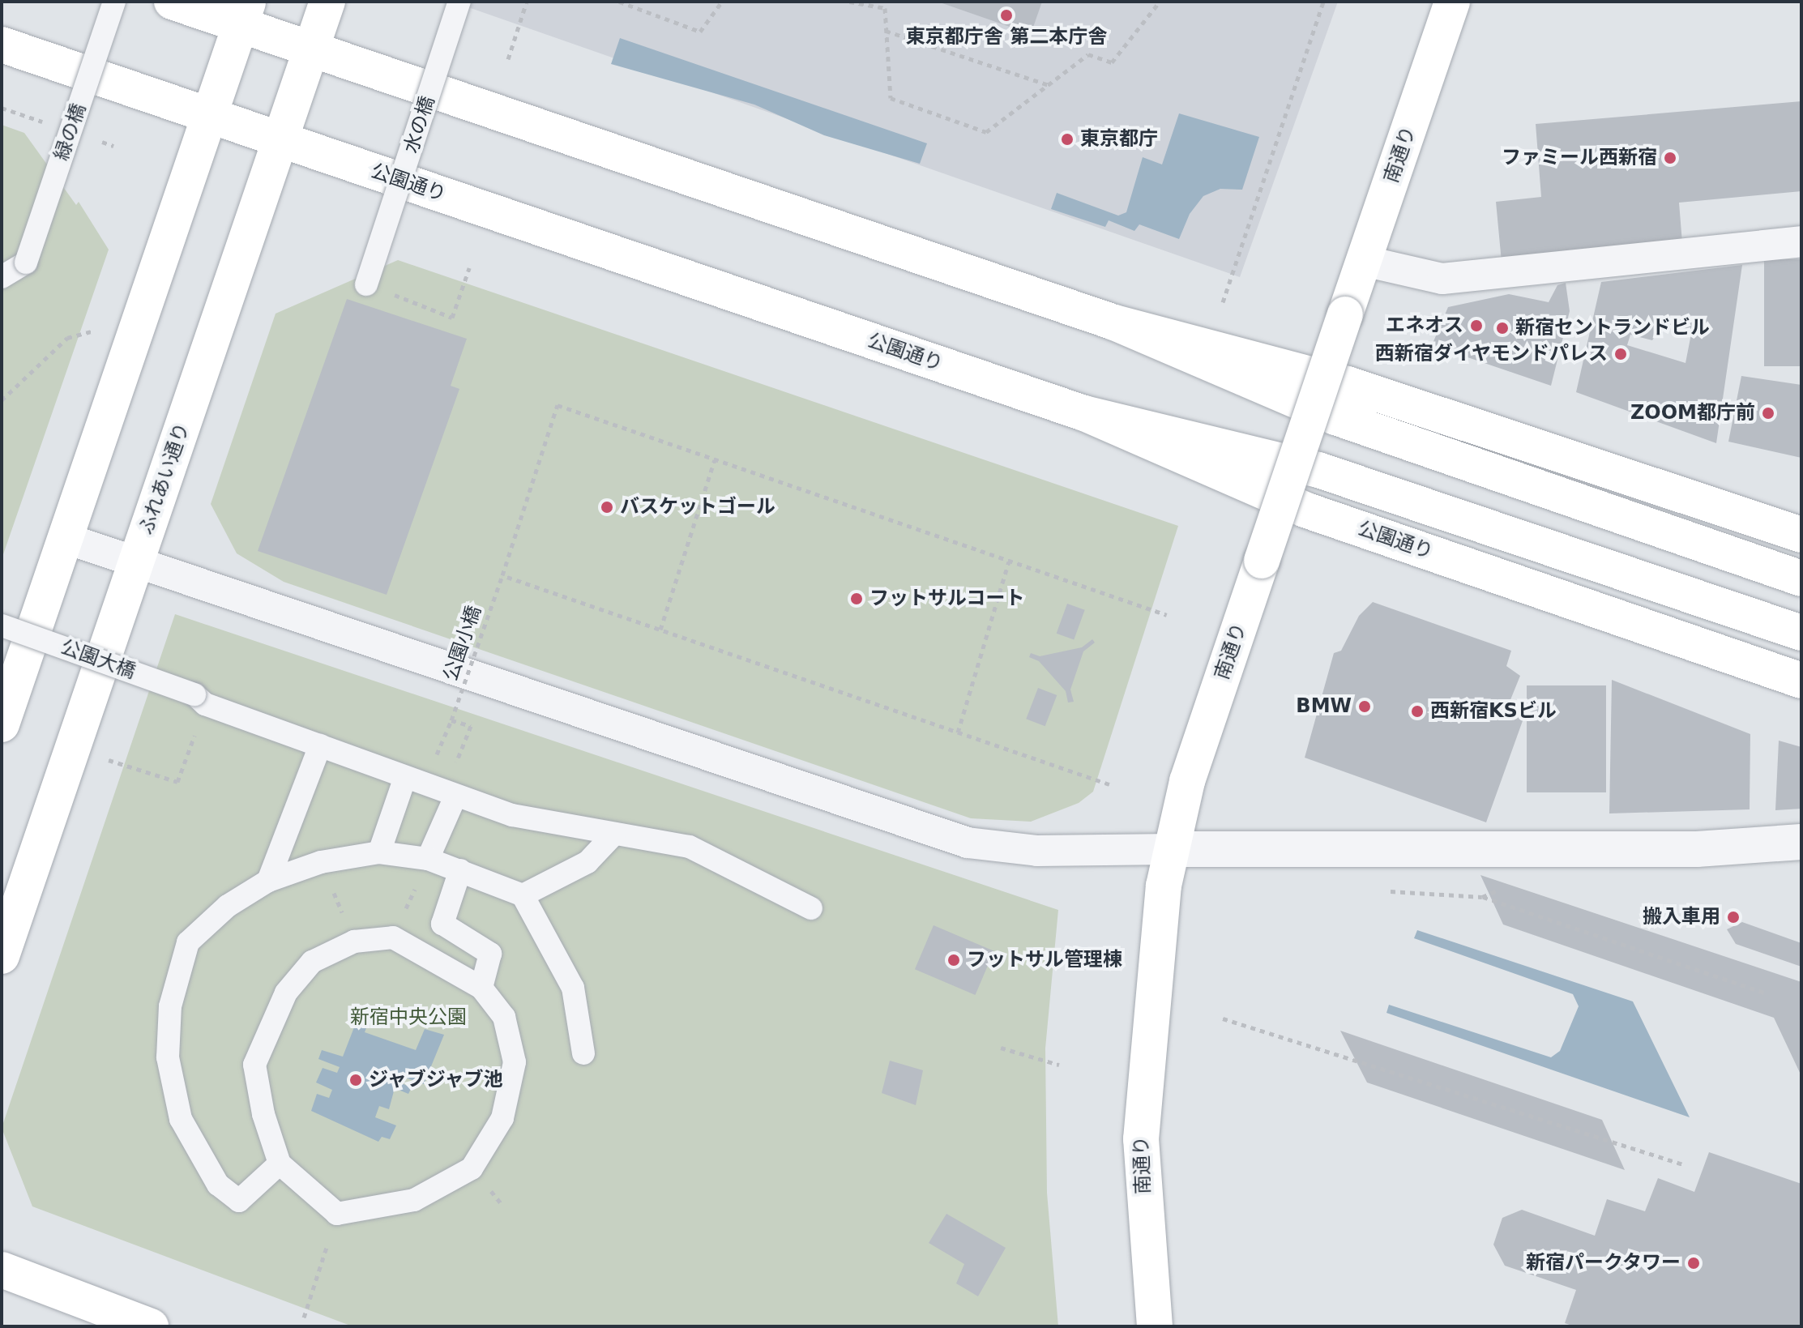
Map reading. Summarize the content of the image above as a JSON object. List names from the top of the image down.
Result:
{
  "streets": {
    "main road": ["南通り", "公園通り", "ふれあい通り"],
    "street": ["水の橋", "緑の橋", "公園大橋"],
    "path": ["公園小橋"]
  },
  "crossings": [
    ["公園通り", "ふれあい通り"]
  ],
  "parks": ["新宿中央公園"],
  "places": [
    "東京都庁舎 第二本庁舎",
    "東京都庁",
    "ファミール西新宿",
    "エネオス",
    "新宿セントランドビル",
    "西新宿ダイヤモンドパレス",
    "ZOOM都庁前",
    "バスケットゴール",
    "フットサルコート",
    "BMW",
    "西新宿KSビル",
    "搬入車用",
    "フットサル管理棟",
    "ジャブジャブ池",
    "新宿パークタワー"
  ]
}
